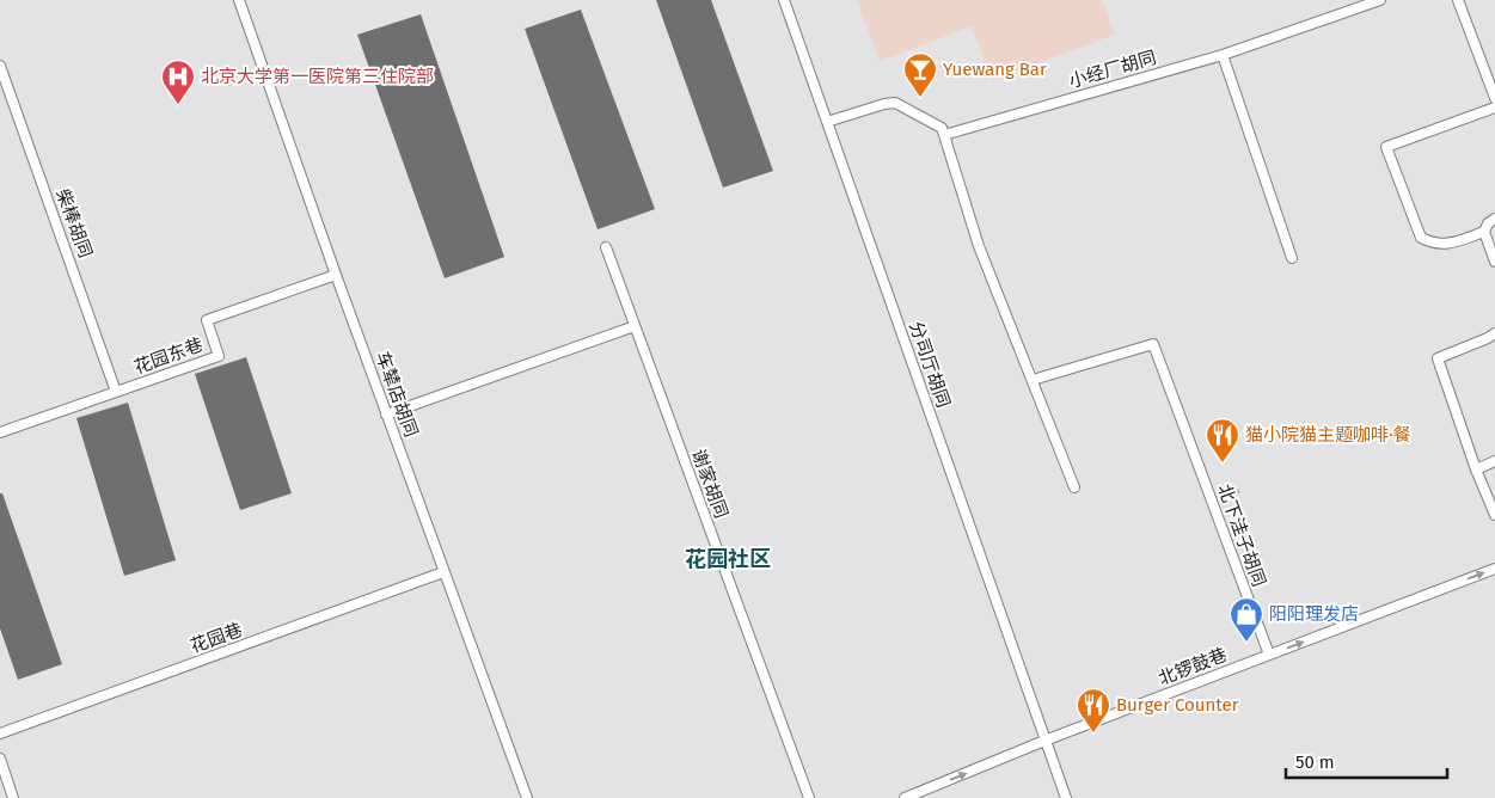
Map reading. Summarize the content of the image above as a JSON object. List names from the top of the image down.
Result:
{
  "streets": {
    "lane": [
      "小经厂胡同",
      "柴棒胡同",
      "花园东巷",
      "分司厅胡同",
      "车辇店胡同",
      "谢家胡同",
      "北下洼子胡同",
      "花园巷",
      "北锣鼓巷"
    ]
  },
  "crossings": [
    ["柴棒胡同", "花园东巷"],
    ["花园东巷", "车辇店胡同"],
    ["分司厅胡同", "北锣鼓巷"],
    ["车辇店胡同", "花园巷"],
    ["北下洼子胡同", "北锣鼓巷"]
  ],
  "one_way": ["北锣鼓巷"],
  "districts": ["花园社区"],
  "places": {
    "bar": ["Yuewang Bar"],
    "hospital": ["北京大学第一医院第三住院部"],
    "restaurant": ["猫小院猫主题咖啡·餐", "Burger Counter"],
    "shop": ["阳阳理发店"]
  },
  "scale_bar": "50 m"
}
